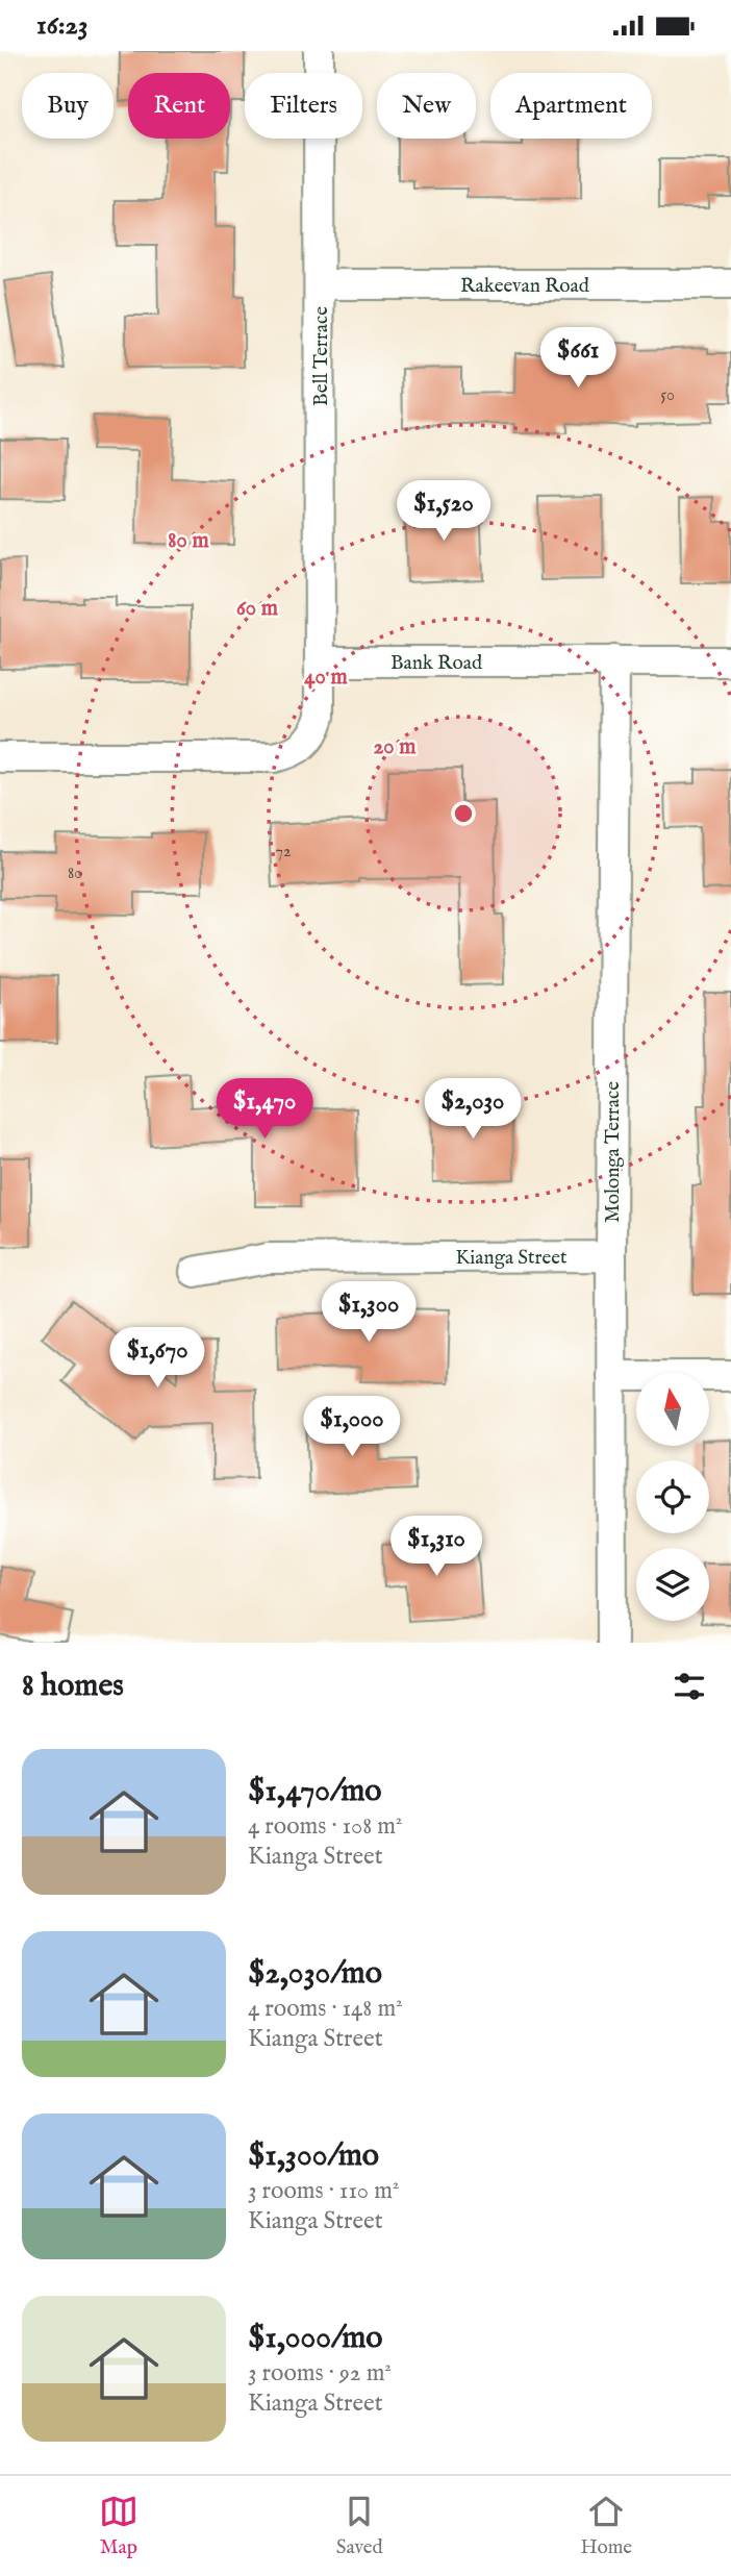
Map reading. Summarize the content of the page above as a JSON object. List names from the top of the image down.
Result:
{
  "streets": {
    "street": [
      "Rakeevan Road",
      "Bell Terrace",
      "Bank Road",
      "Molonga Terrace",
      "Kianga Street"
    ]
  },
  "crossings": [
    ["Rakeevan Road", "Bell Terrace"],
    ["Bell Terrace", "Bank Road"],
    ["Bank Road", "Molonga Terrace"],
    ["Molonga Terrace", "Kianga Street"]
  ],
  "house_numbers": ["50", "72", "80"],
  "north": "top",
  "page": {
    "status": "16:23",
    "chip": [
      "Buy",
      "Rent",
      "Filters",
      "New",
      "Apartment"
    ],
    "price": [
      "$661",
      "$1,520",
      "$1,470",
      "$2,030",
      "$1,300",
      "$1,670",
      "$1,000",
      "$1,310"
    ],
    "heading": "8 homes",
    "list": [
      {
        "name": "$1,470/mo",
        "note": "4 rooms · 108 m² · Kianga Street"
      },
      {
        "name": "$2,030/mo",
        "note": "4 rooms · 148 m² · Kianga Street"
      },
      {
        "name": "$1,300/mo",
        "note": "3 rooms · 110 m² · Kianga Street"
      },
      {
        "name": "$1,000/mo",
        "note": "3 rooms · 92 m² · Kianga Street"
      }
    ],
    "tabs": ["Map", "Saved", "Home"]
  },
  "rings": [
    "80 m",
    "60 m",
    "40 m",
    "20 m"
  ]
}
